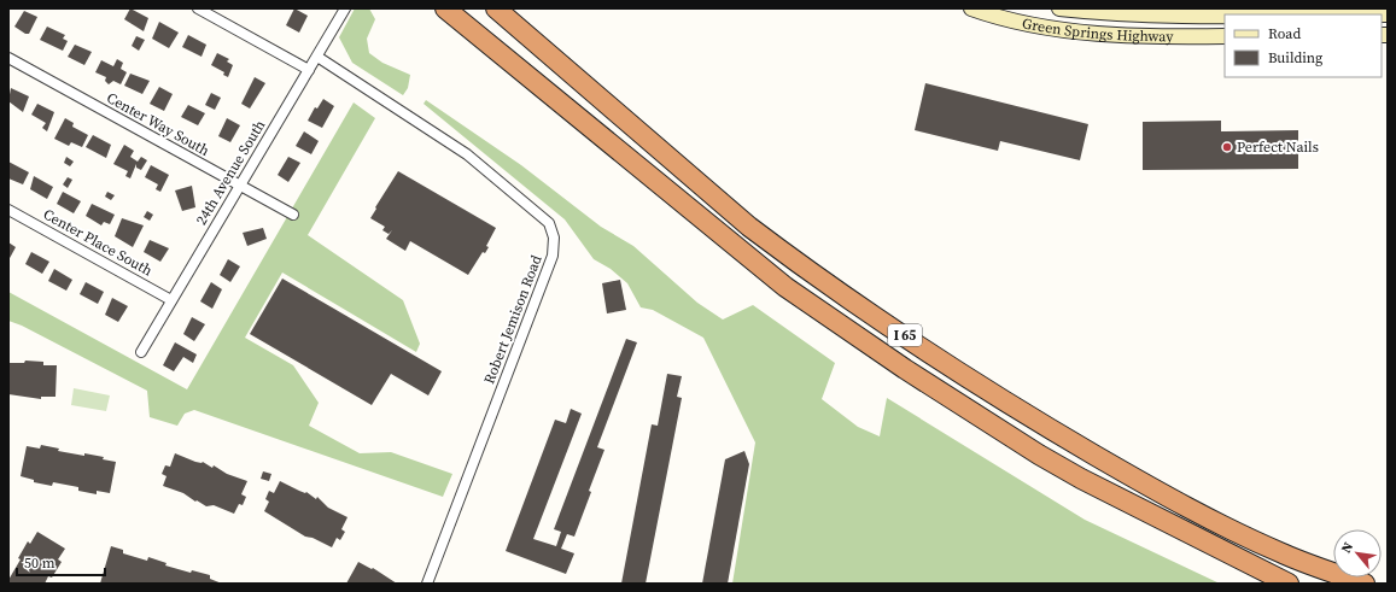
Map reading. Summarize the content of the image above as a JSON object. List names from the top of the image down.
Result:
{
  "streets": {
    "highway": ["I 65"],
    "main road": ["Green Springs Highway"],
    "street": [
      "Center Way South",
      "24th Avenue South",
      "Center Place South",
      "Robert Jemison Road"
    ]
  },
  "crossings": [
    ["Center Way South", "24th Avenue South"],
    ["24th Avenue South", "Center Place South"],
    ["24th Avenue South", "Robert Jemison Road"]
  ],
  "places": ["Perfect Nails"],
  "legend": ["Road", "Building"],
  "scale_bar": "50 m",
  "north": "top left"
}
